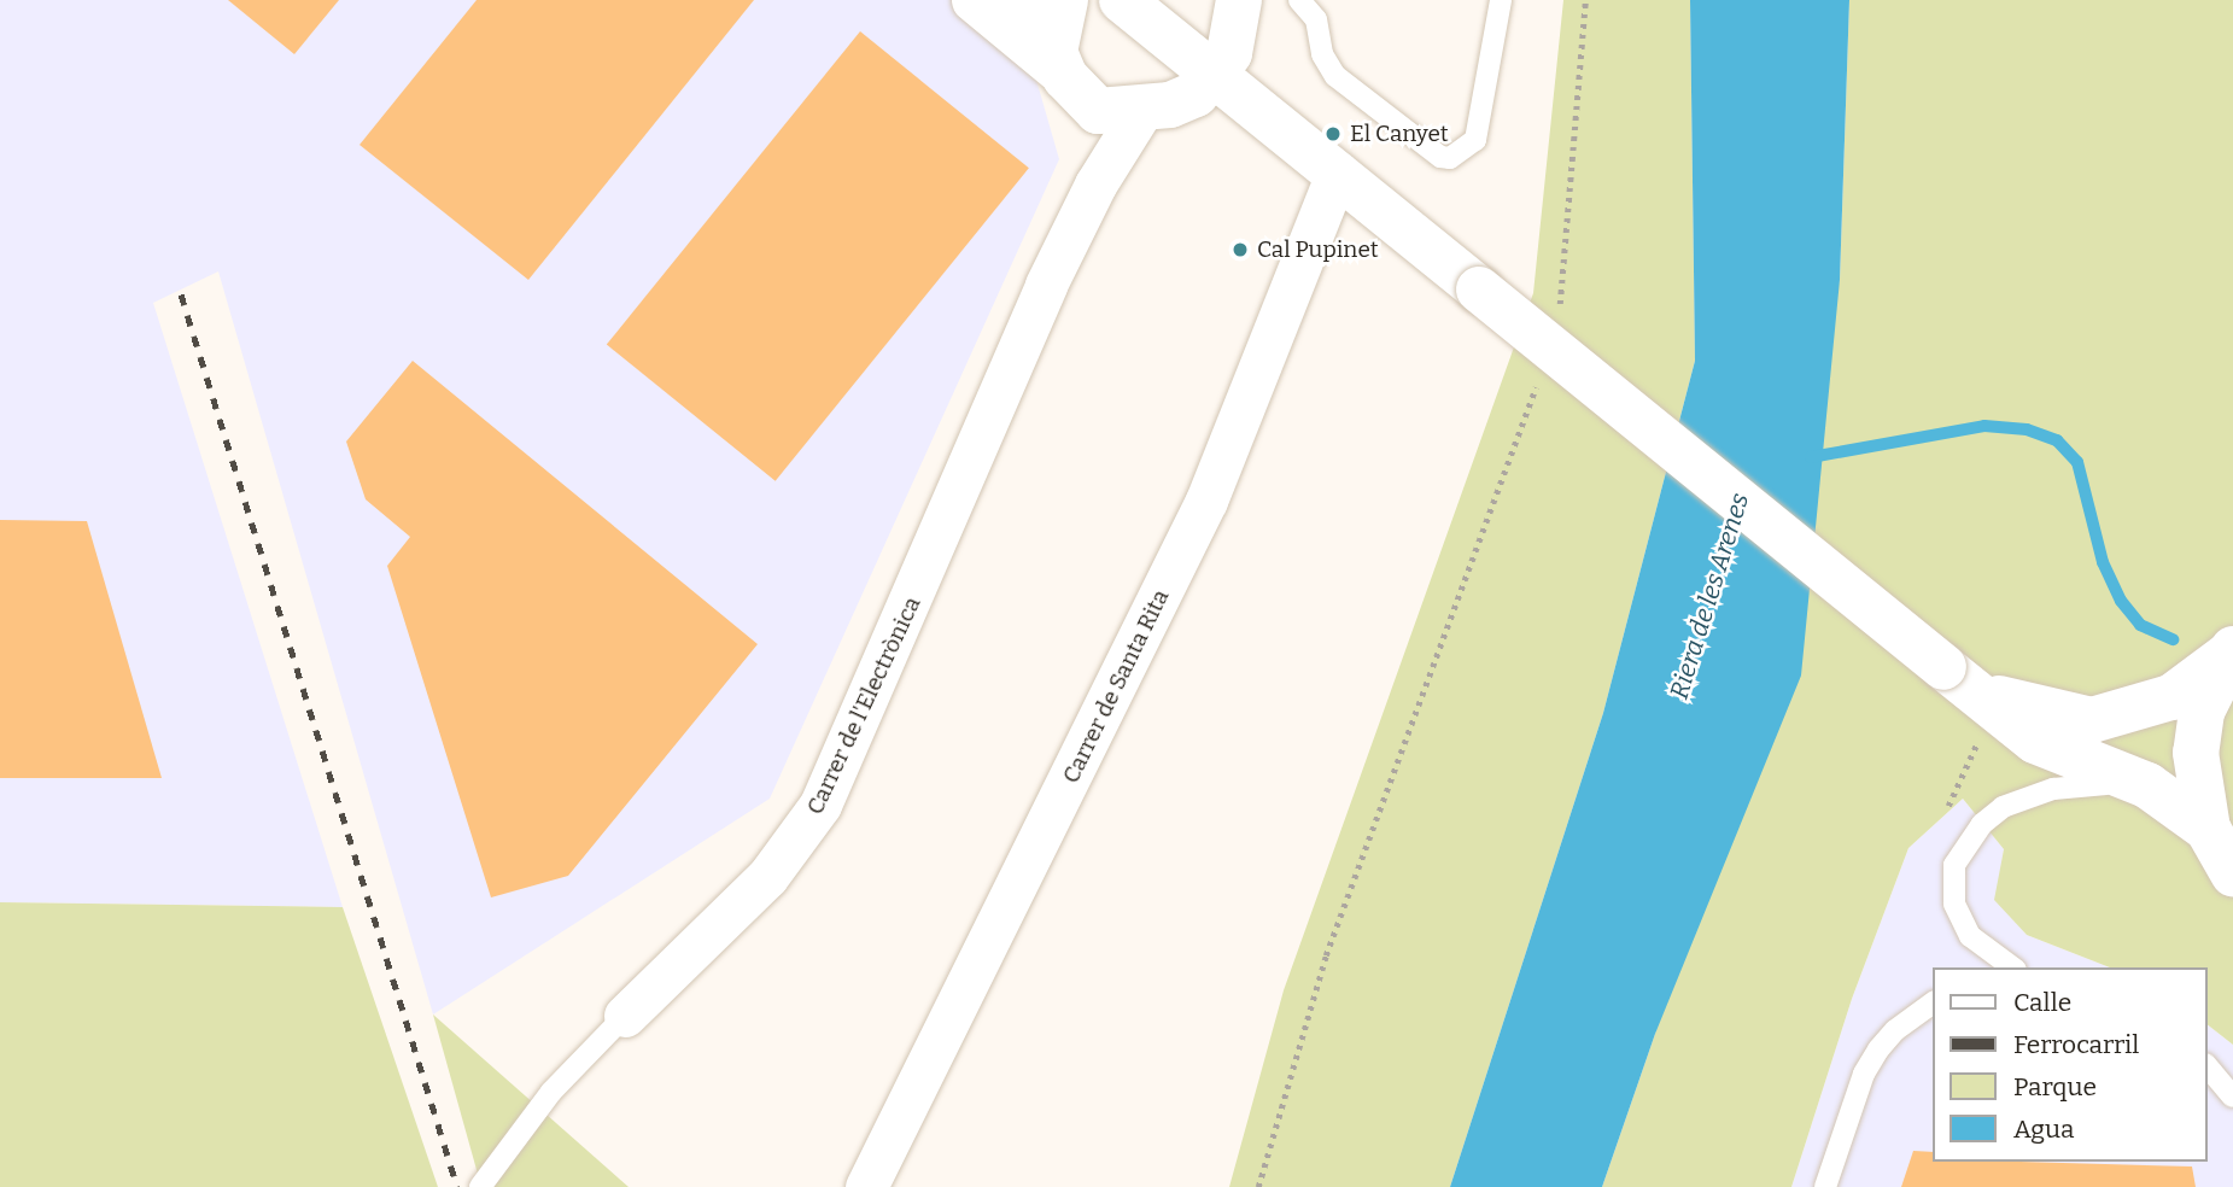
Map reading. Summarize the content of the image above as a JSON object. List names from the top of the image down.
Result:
{
  "streets": {
    "street": ["Carrer de Santa Rita", "Carrer de l'Electrònica"]
  },
  "water": ["Riera de les Arenes"],
  "places": ["El Canyet", "Cal Pupinet"],
  "legend": [
    "Calle",
    "Ferrocarril",
    "Parque",
    "Agua"
  ]
}
